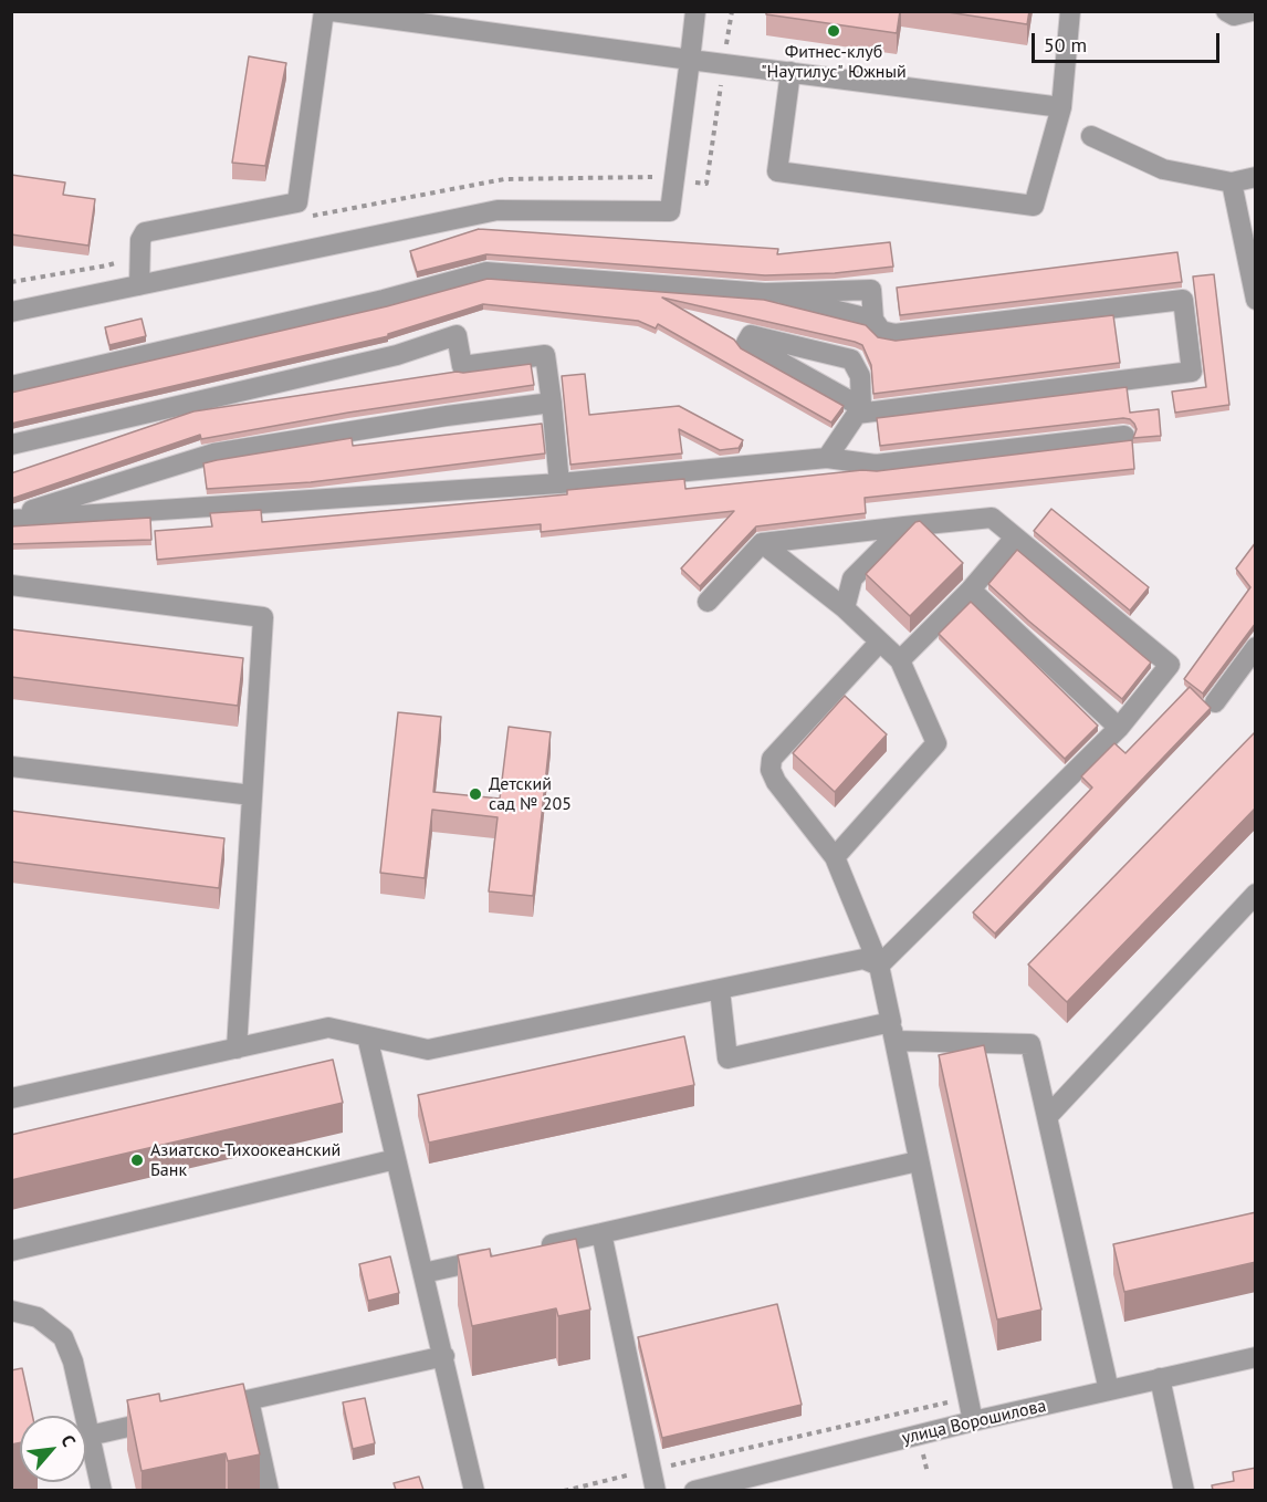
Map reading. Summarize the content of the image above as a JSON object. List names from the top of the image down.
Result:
{
  "streets": {
    "street": ["улица Ворошилова"]
  },
  "places": ["Фитнес-клуб \"Наутилус\" Южный", "Детский сад № 205", "Азиатско-Тихоокеанский Банк"],
  "scale_bar": "50 m",
  "north": "top right"
}
